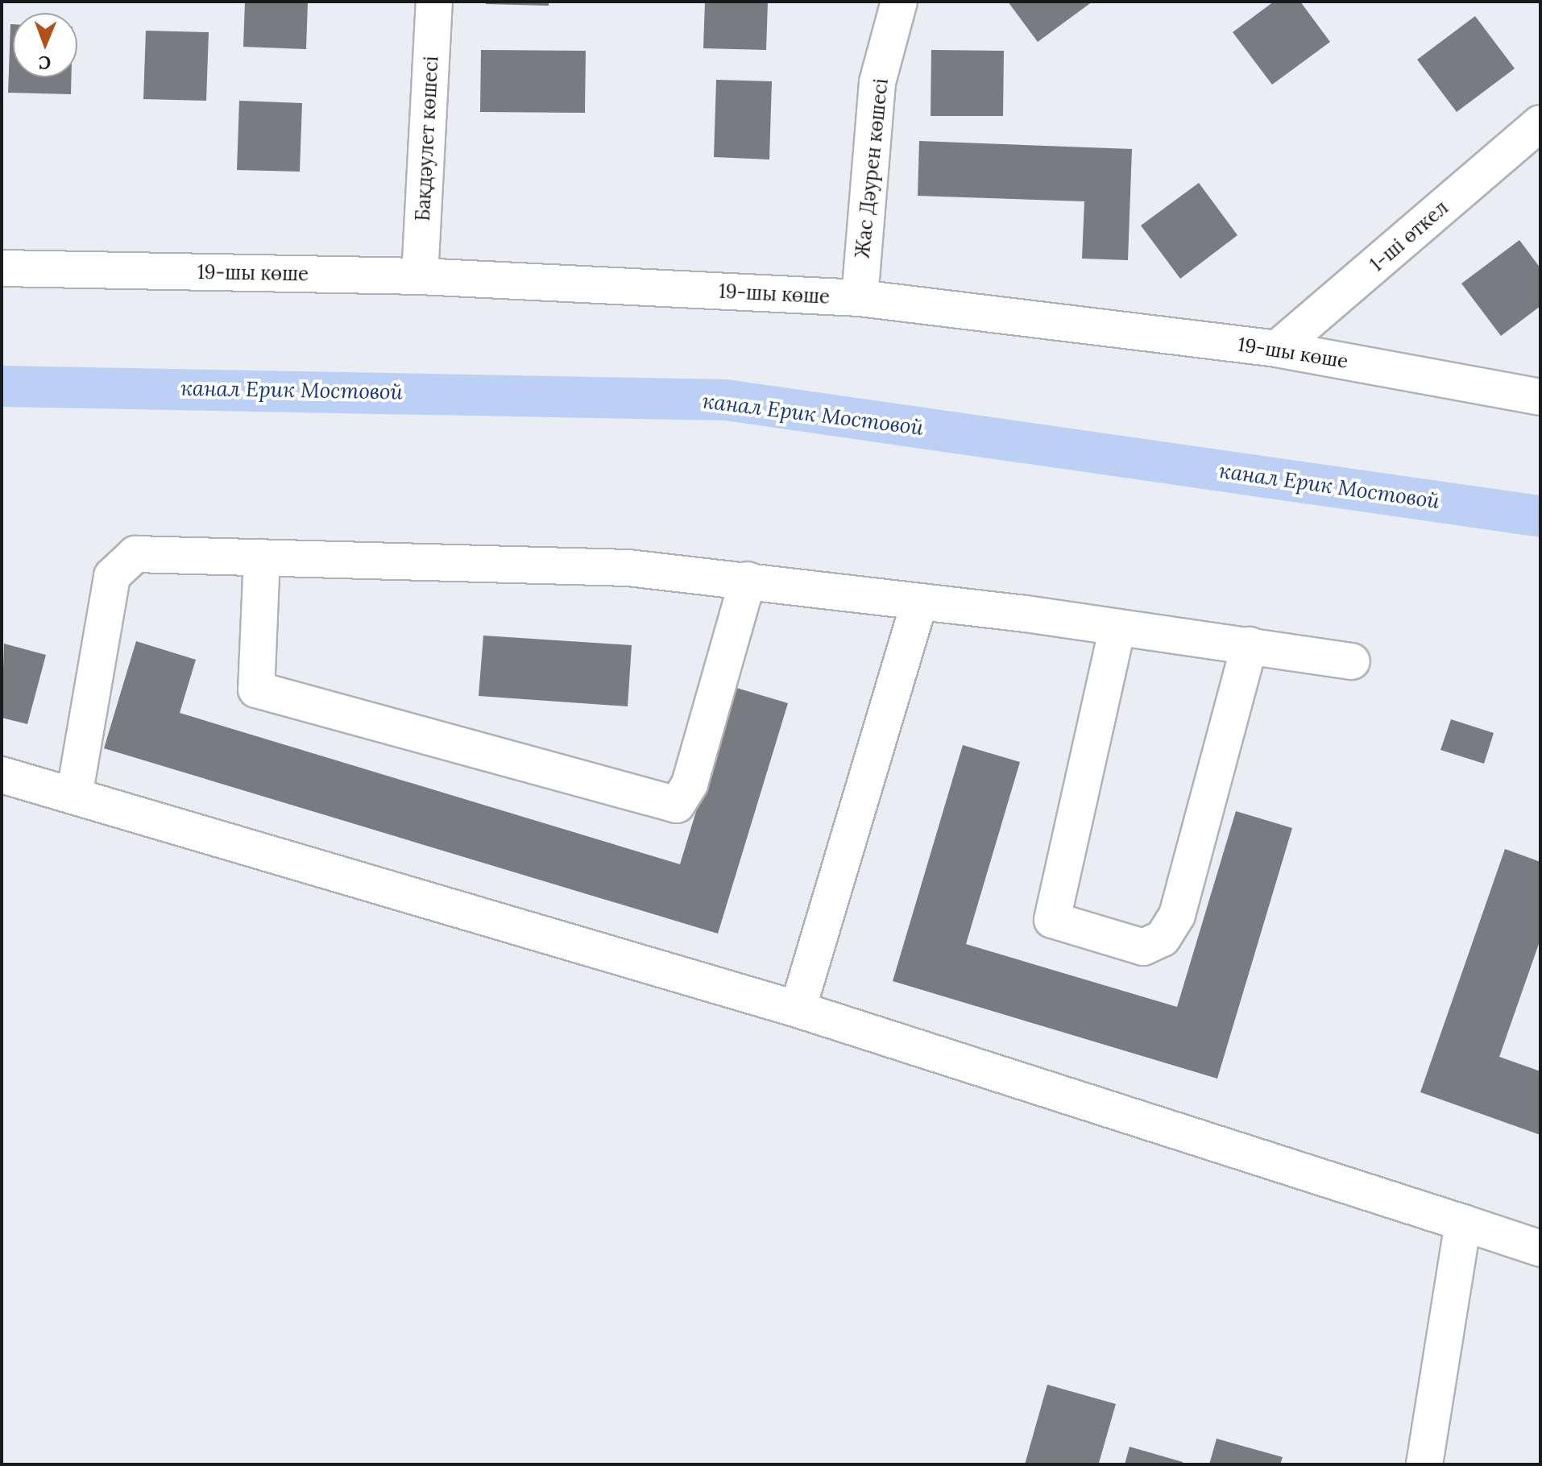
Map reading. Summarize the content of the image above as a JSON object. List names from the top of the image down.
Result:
{
  "streets": {
    "street": [
      "Бақдәулет көшесi",
      "Жас Дәурен көшесі",
      "1-шi өткел",
      "19-шы көше"
    ]
  },
  "crossings": [
    ["Бақдәулет көшесi", "19-шы көше"],
    ["Жас Дәурен көшесі", "19-шы көше"],
    ["1-шi өткел", "19-шы көше"]
  ],
  "water": ["канал Ерик Мостовой"],
  "north": "bottom"
}
